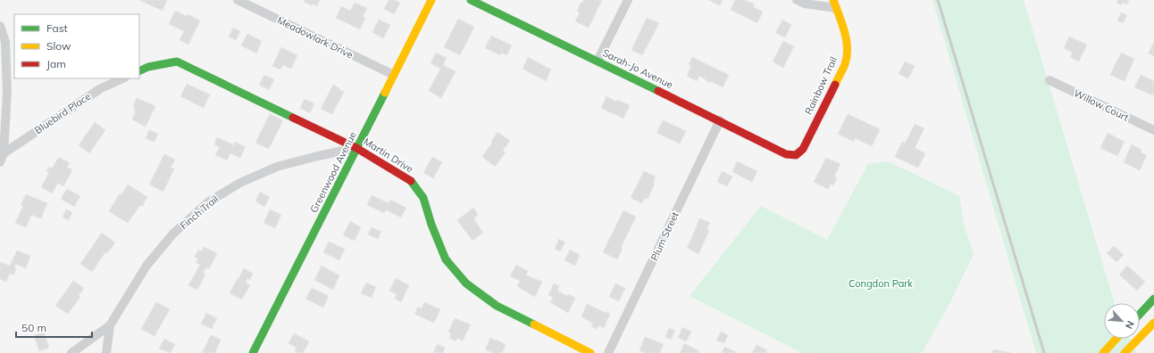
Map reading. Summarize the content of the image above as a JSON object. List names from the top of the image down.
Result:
{
  "streets": {
    "street": [
      "Meadowlark Drive",
      "Sarah-Jo Avenue",
      "Rainbow Trail",
      "Willow Court",
      "Bluebird Place",
      "Martin Drive",
      "Greenwood Avenue",
      "Finch Trail",
      "Plum Street"
    ]
  },
  "crossings": [
    ["Meadowlark Drive", "Greenwood Avenue"],
    ["Sarah-Jo Avenue", "Rainbow Trail"],
    ["Sarah-Jo Avenue", "Plum Street"],
    ["Martin Drive", "Greenwood Avenue"],
    ["Martin Drive", "Finch Trail"],
    ["Greenwood Avenue", "Finch Trail"]
  ],
  "parks": ["Congdon Park"],
  "legend": ["Fast", "Slow", "Jam"],
  "scale_bar": "50 m",
  "north": "bottom right"
}
